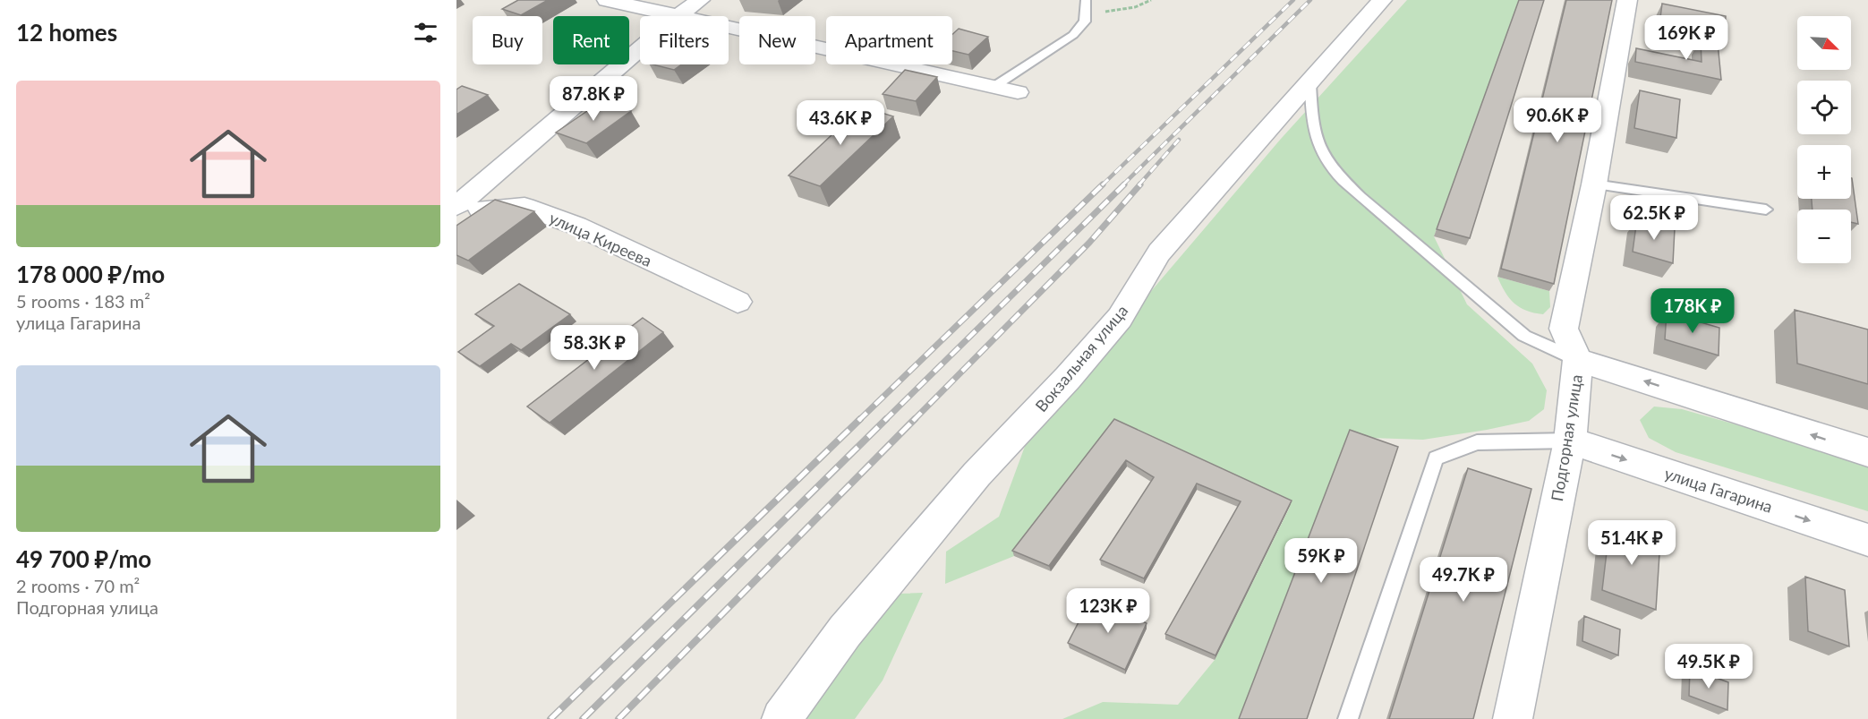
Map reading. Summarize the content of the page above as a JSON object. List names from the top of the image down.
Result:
{
  "streets": {
    "street": [
      "улица Киреева",
      "Вокзальная улица",
      "Подгорная улица",
      "улица Гагарина"
    ]
  },
  "crossings": [
    ["Подгорная улица", "улица Гагарина"]
  ],
  "north": "bottom right",
  "page": {
    "heading": "12 homes",
    "price": [
      "169K ₽",
      "87.8K ₽",
      "90.6K ₽",
      "43.6K ₽",
      "62.5K ₽",
      "178K ₽",
      "58.3K ₽",
      "51.4K ₽",
      "59K ₽",
      "49.7K ₽",
      "123K ₽",
      "49.5K ₽"
    ],
    "map_buttons": ["+", "−"],
    "chip": [
      "Buy",
      "Rent",
      "Filters",
      "New",
      "Apartment"
    ],
    "list": [
      {
        "name": "178 000 ₽/mo",
        "note": "5 rooms · 183 m² · улица Гагарина"
      },
      {
        "name": "49 700 ₽/mo",
        "note": "2 rooms · 70 m² · Подгорная улица"
      }
    ]
  }
}
